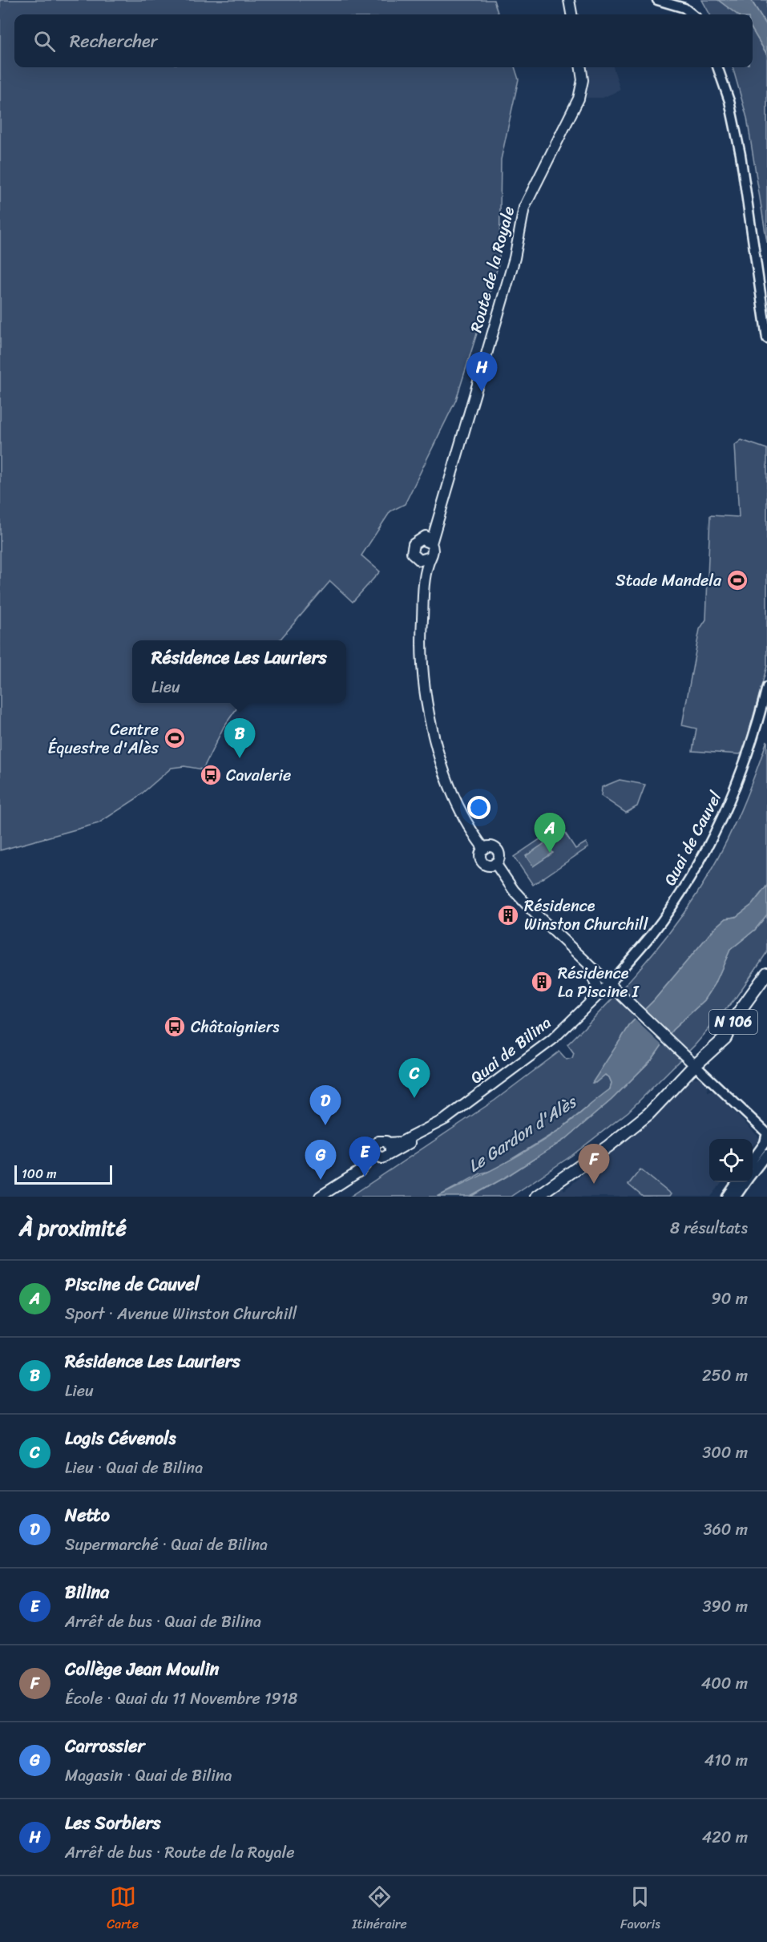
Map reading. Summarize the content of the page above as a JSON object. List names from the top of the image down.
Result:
{
  "streets": {
    "main road": ["Route de la Royale", "N 106", "Quai de Bilina"],
    "street": ["Quai de Cauvel"]
  },
  "crossings": [
    ["Quai de Cauvel", "Quai de Bilina"]
  ],
  "water": ["Le Gardon d'Alès"],
  "places": {
    "sports": ["Stade Mandela", "Centre Équestre d'Alès"],
    "bus stop": ["Cavalerie", "Châtaigniers"],
    "building": ["Résidence Winston Churchill", "Résidence La Piscine I"]
  },
  "scale_bar": "100 m",
  "page": {
    "search": "Rechercher",
    "pins": [
      "H",
      "B",
      "A",
      "C",
      "D",
      "E",
      "G",
      "F"
    ],
    "popup": ["Résidence Les Lauriers", "Lieu"],
    "scale": "100 m",
    "heading": ["À proximité", "8 résultats"],
    "list": [
      {
        "mark": "A",
        "name": "Piscine de Cauvel",
        "note": "Sport · Avenue Winston Churchill",
        "value": "90 m"
      },
      {
        "mark": "B",
        "name": "Résidence Les Lauriers",
        "note": "Lieu",
        "value": "250 m"
      },
      {
        "mark": "C",
        "name": "Logis Cévenols",
        "note": "Lieu · Quai de Bilina",
        "value": "300 m"
      },
      {
        "mark": "D",
        "name": "Netto",
        "note": "Supermarché · Quai de Bilina",
        "value": "360 m"
      },
      {
        "mark": "E",
        "name": "Bilina",
        "note": "Arrêt de bus · Quai de Bilina",
        "value": "390 m"
      },
      {
        "mark": "F",
        "name": "Collège Jean Moulin",
        "note": "École · Quai du 11 Novembre 1918",
        "value": "400 m"
      },
      {
        "mark": "G",
        "name": "Carrossier",
        "note": "Magasin · Quai de Bilina",
        "value": "410 m"
      },
      {
        "mark": "H",
        "name": "Les Sorbiers",
        "note": "Arrêt de bus · Route de la Royale",
        "value": "420 m"
      }
    ],
    "nav": ["Carte", "Itinéraire", "Favoris"]
  }
}
